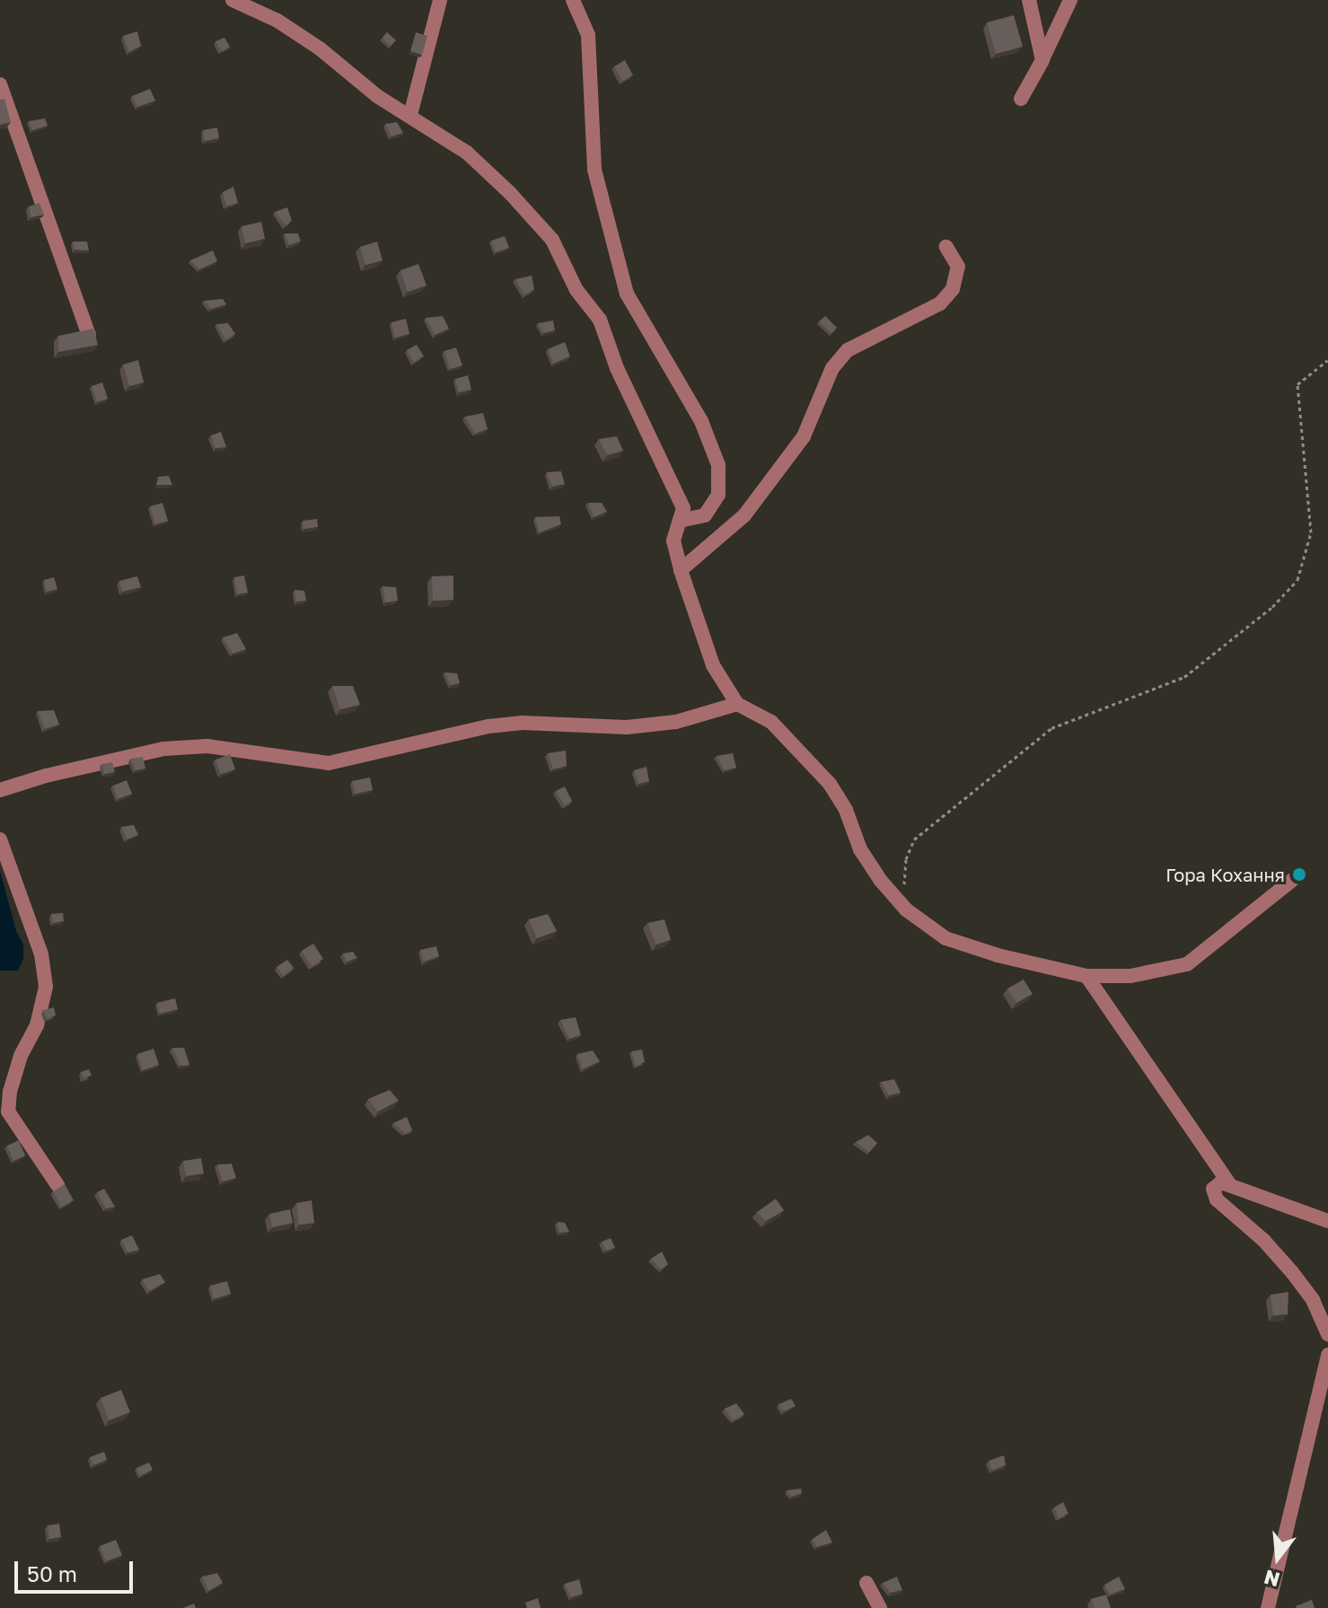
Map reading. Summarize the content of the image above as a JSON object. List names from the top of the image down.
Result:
{
  "places": ["Гора Кохання"],
  "scale_bar": "50 m",
  "north": "bottom"
}
